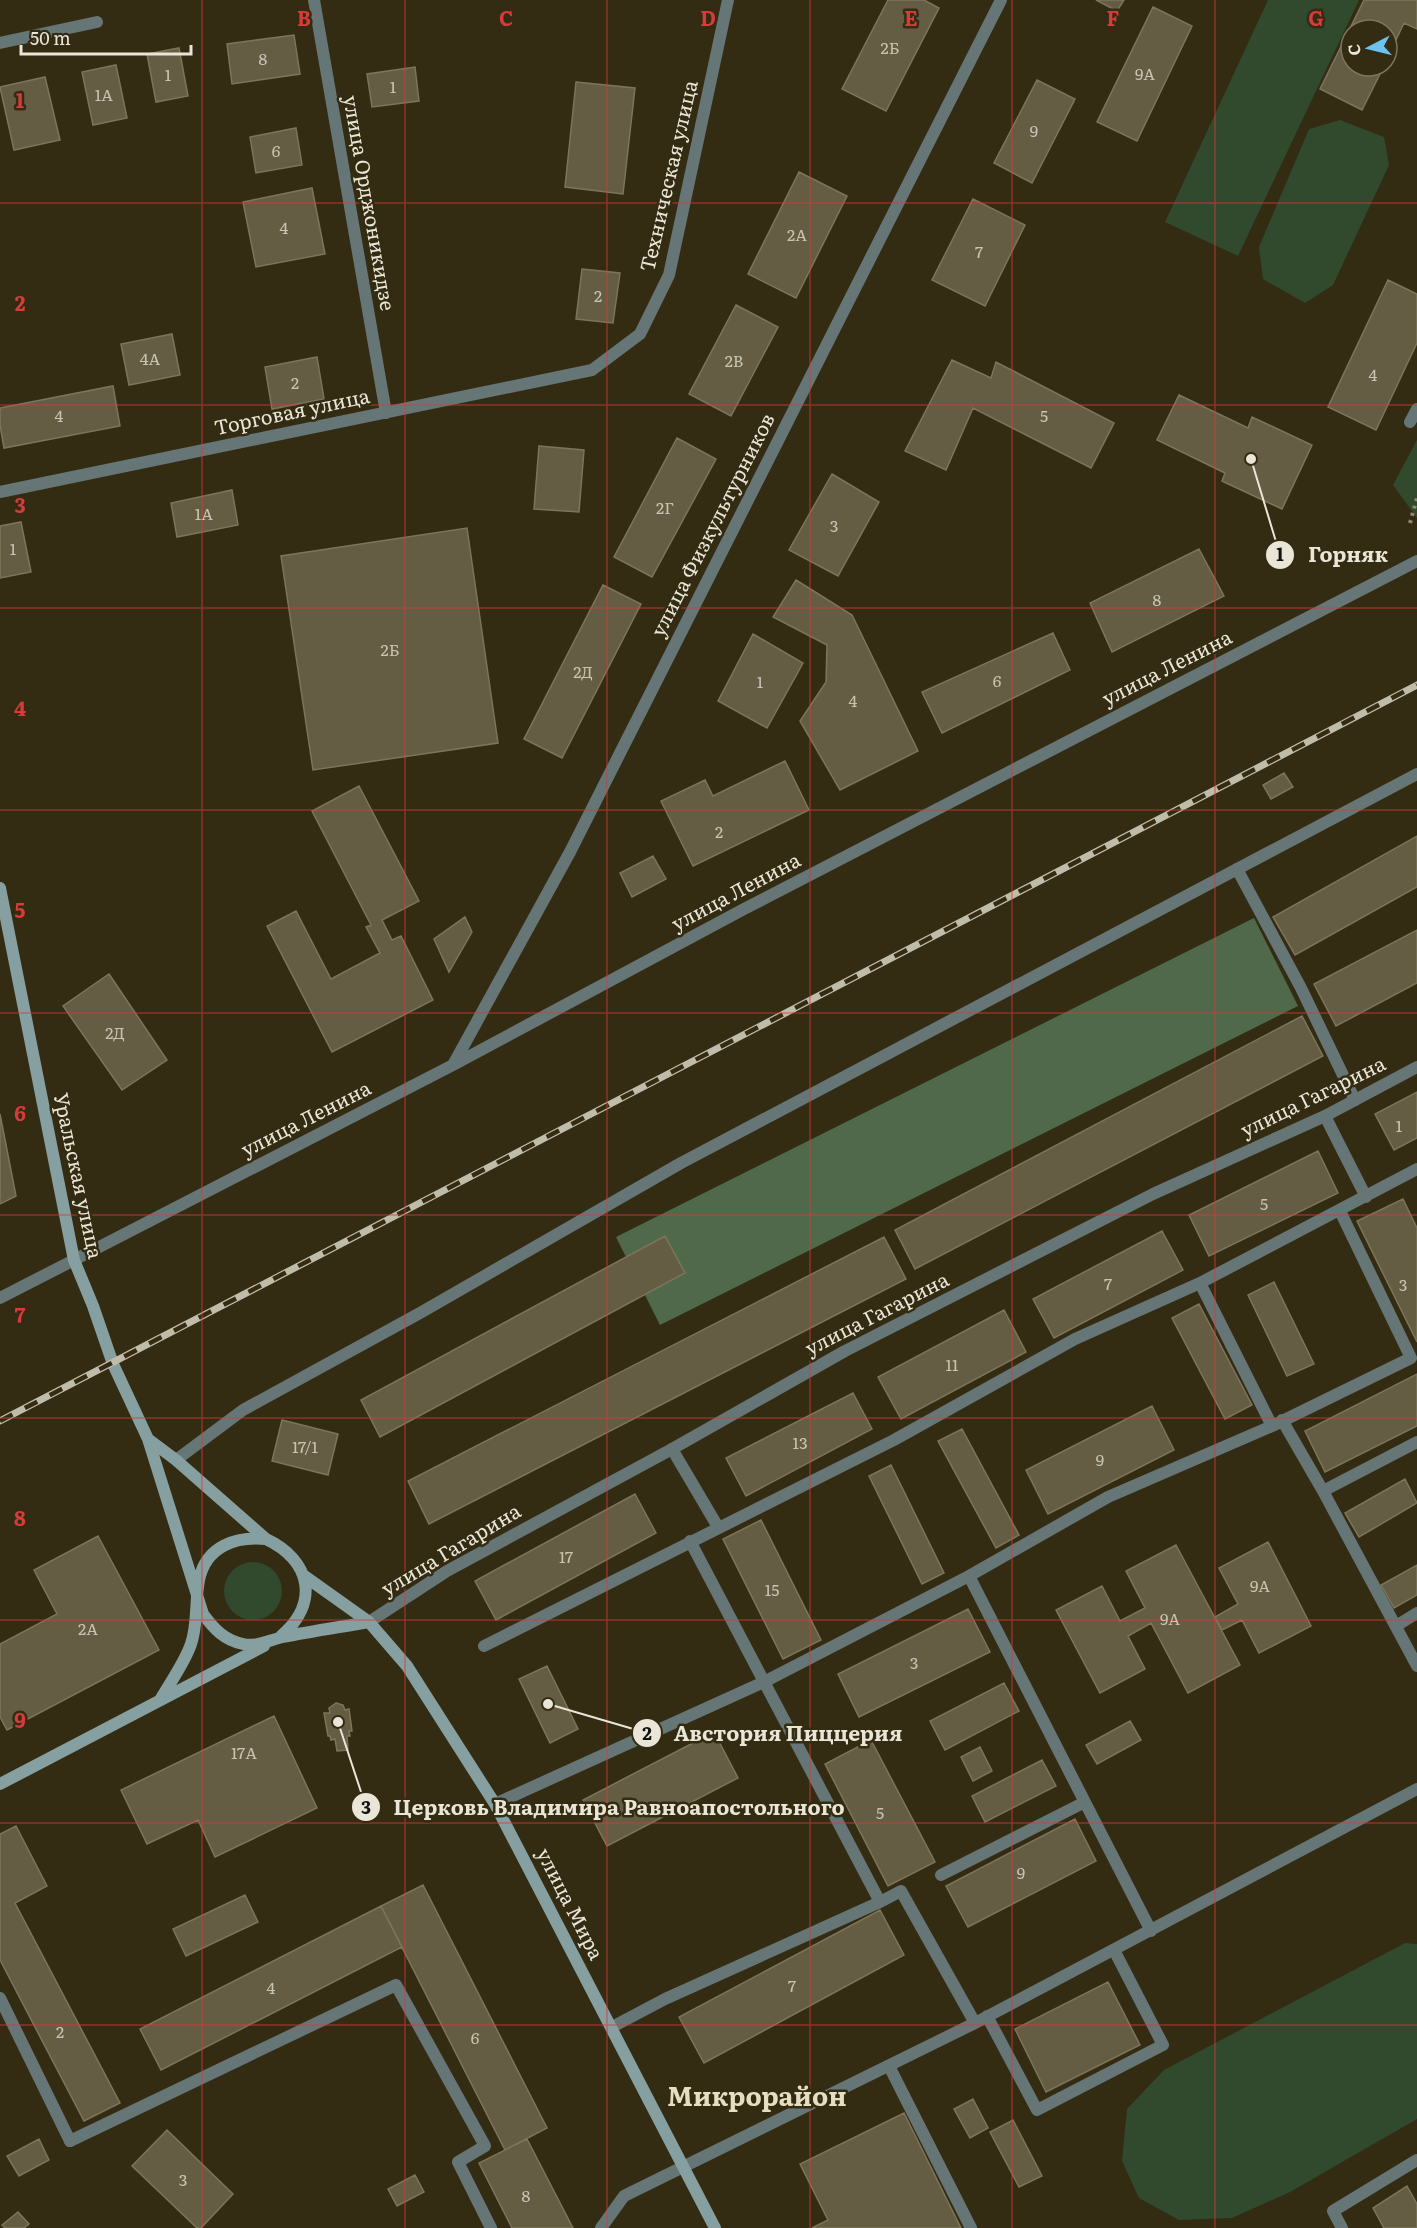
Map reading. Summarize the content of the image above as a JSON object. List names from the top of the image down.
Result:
{
  "streets": {
    "main road": ["Уральская улица", "улица Мира"],
    "street": [
      "Техническая улица",
      "улица Орджоникидзе",
      "Торговая улица",
      "улица Физкультурников",
      "улица Ленина",
      "улица Гагарина"
    ]
  },
  "crossings": [
    ["Техническая улица", "Торговая улица"],
    ["улица Орджоникидзе", "Торговая улица"],
    ["улица Физкультурников", "улица Ленина"],
    ["улица Ленина", "Уральская улица"],
    ["улица Гагарина", "улица Мира"],
    ["Уральская улица", "улица Мира"]
  ],
  "districts": ["Микрорайон"],
  "places": ["Горняк", "Австория Пиццерия", "Церковь Владимира Равноапостольного"],
  "house_numbers": [
    "2Б",
    "8",
    "9А",
    "1",
    "1",
    "1А",
    "9",
    "6",
    "4",
    "2А",
    "7",
    "2",
    "4А",
    "2В",
    "4",
    "2",
    "4",
    "5",
    "2Г",
    "1А",
    "3",
    "1",
    "8",
    "2Б",
    "2Д",
    "6",
    "1",
    "4",
    "2",
    "2Д",
    "1",
    "5",
    "7",
    "3",
    "11",
    "13",
    "17/1",
    "9",
    "17",
    "9А",
    "15",
    "9А",
    "2А",
    "3",
    "17А",
    "5",
    "9",
    "7",
    "4",
    "2",
    "6",
    "3",
    "8"
  ],
  "scale_bar": "50 m",
  "north": "left",
  "grid": {
    "columns": [
      "B",
      "C",
      "D",
      "E",
      "F",
      "G"
    ],
    "rows": [
      "1",
      "2",
      "3",
      "4",
      "5",
      "6",
      "7",
      "8",
      "9"
    ]
  }
}
